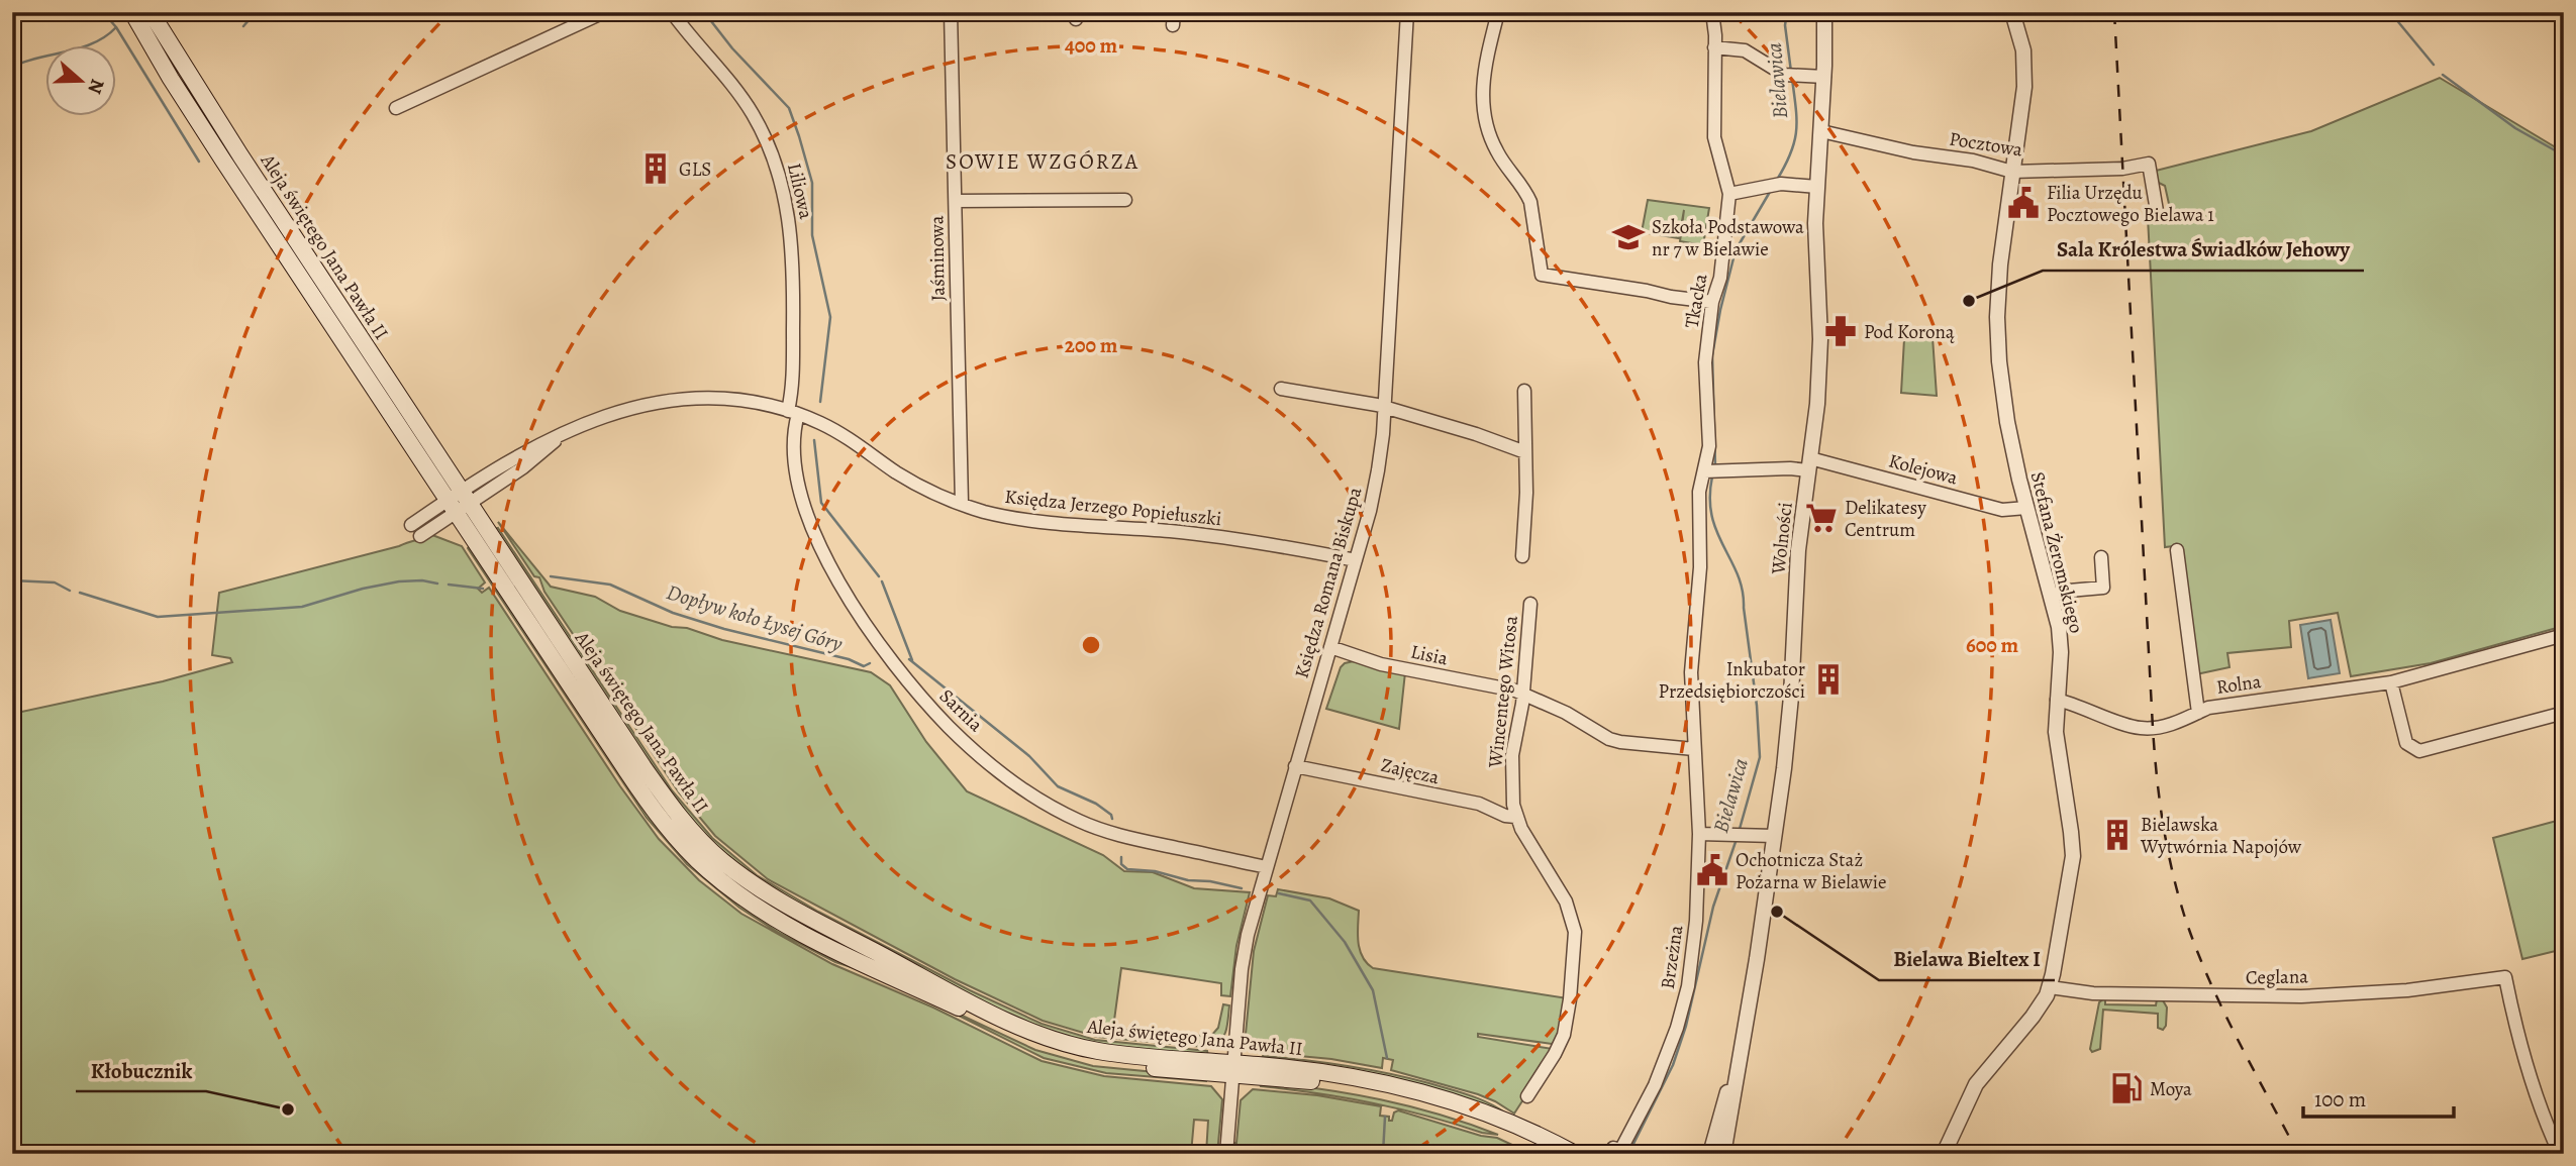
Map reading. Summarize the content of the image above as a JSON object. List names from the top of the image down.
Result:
{
  "streets": {
    "main road": ["Aleja świętego Jana Pawła II"],
    "street": [
      "Pocztowa",
      "Liliowa",
      "Jaśminowa",
      "Tkacka",
      "Kolejowa",
      "Księdza Jerzego Popiełuszki",
      "Wolności",
      "Stefana Żeromskiego",
      "Księdza Romana Biskupa",
      "Lisia",
      "Rolna",
      "Wincentego Witosa",
      "Sarnia",
      "Zajęcza",
      "Brzeżna",
      "Ceglana"
    ]
  },
  "crossings": [
    ["Pocztowa", "Wolności"],
    ["Pocztowa", "Stefana Żeromskiego"],
    ["Liliowa", "Księdza Jerzego Popiełuszki"],
    ["Liliowa", "Sarnia"],
    ["Aleja świętego Jana Pawła II", "Księdza Jerzego Popiełuszki"],
    ["Aleja świętego Jana Pawła II", "Księdza Romana Biskupa"],
    ["Jaśminowa", "Księdza Jerzego Popiełuszki"],
    ["Tkacka", "Kolejowa"],
    ["Tkacka", "Brzeżna"],
    ["Kolejowa", "Wolności"],
    ["Kolejowa", "Stefana Żeromskiego"],
    ["Kolejowa", "Brzeżna"],
    ["Księdza Jerzego Popiełuszki", "Księdza Romana Biskupa"],
    ["Księdza Jerzego Popiełuszki", "Sarnia"],
    ["Stefana Żeromskiego", "Rolna"],
    ["Stefana Żeromskiego", "Ceglana"],
    ["Księdza Romana Biskupa", "Lisia"],
    ["Księdza Romana Biskupa", "Sarnia"],
    ["Księdza Romana Biskupa", "Zajęcza"],
    ["Lisia", "Wincentego Witosa"],
    ["Wincentego Witosa", "Zajęcza"]
  ],
  "districts": ["SOWIE WZGÓRZA"],
  "water": ["Bielawica", "Dopływ koło Łysej Góry"],
  "places": {
    "building": ["GLS", "Inkubator Przedsiębiorczości", "Bielawska Wytwórnia Napojów"],
    "public building": ["Filia Urzędu Pocztowego Bielawa 1", "Ochotnicza Staż Pożarna w Bielawie"],
    "school or university": ["Szkoła Podstawowa nr 7 w Bielawie"],
    "other": ["Sala Królestwa Świadków Jehowy", "Bielawa Bieltex I", "Kłobucznik"],
    "pharmacy": ["Pod Koroną"],
    "supermarket": ["Delikatesy Centrum"],
    "fuel station": ["Moya"]
  },
  "scale_bar": "100 m",
  "north": "right",
  "rings": ["400 m", "200 m", "600 m"]
}
